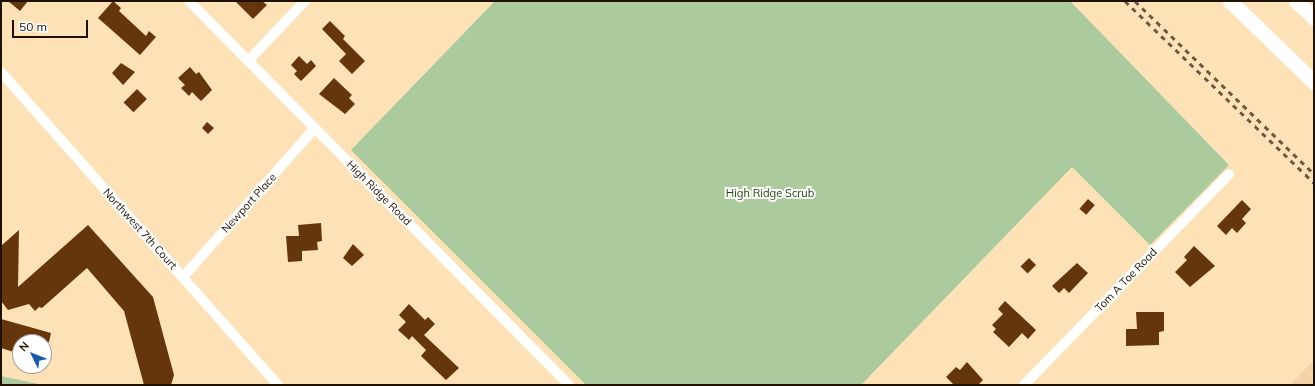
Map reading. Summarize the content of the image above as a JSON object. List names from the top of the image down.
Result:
{
  "streets": {
    "street": [
      "High Ridge Road",
      "Newport Place",
      "Northwest 7th Court",
      "Tom A Toe Road"
    ]
  },
  "crossings": [
    ["High Ridge Road", "Newport Place"],
    ["Newport Place", "Northwest 7th Court"]
  ],
  "parks": ["High Ridge Scrub"],
  "scale_bar": "50 m",
  "north": "top left"
}
